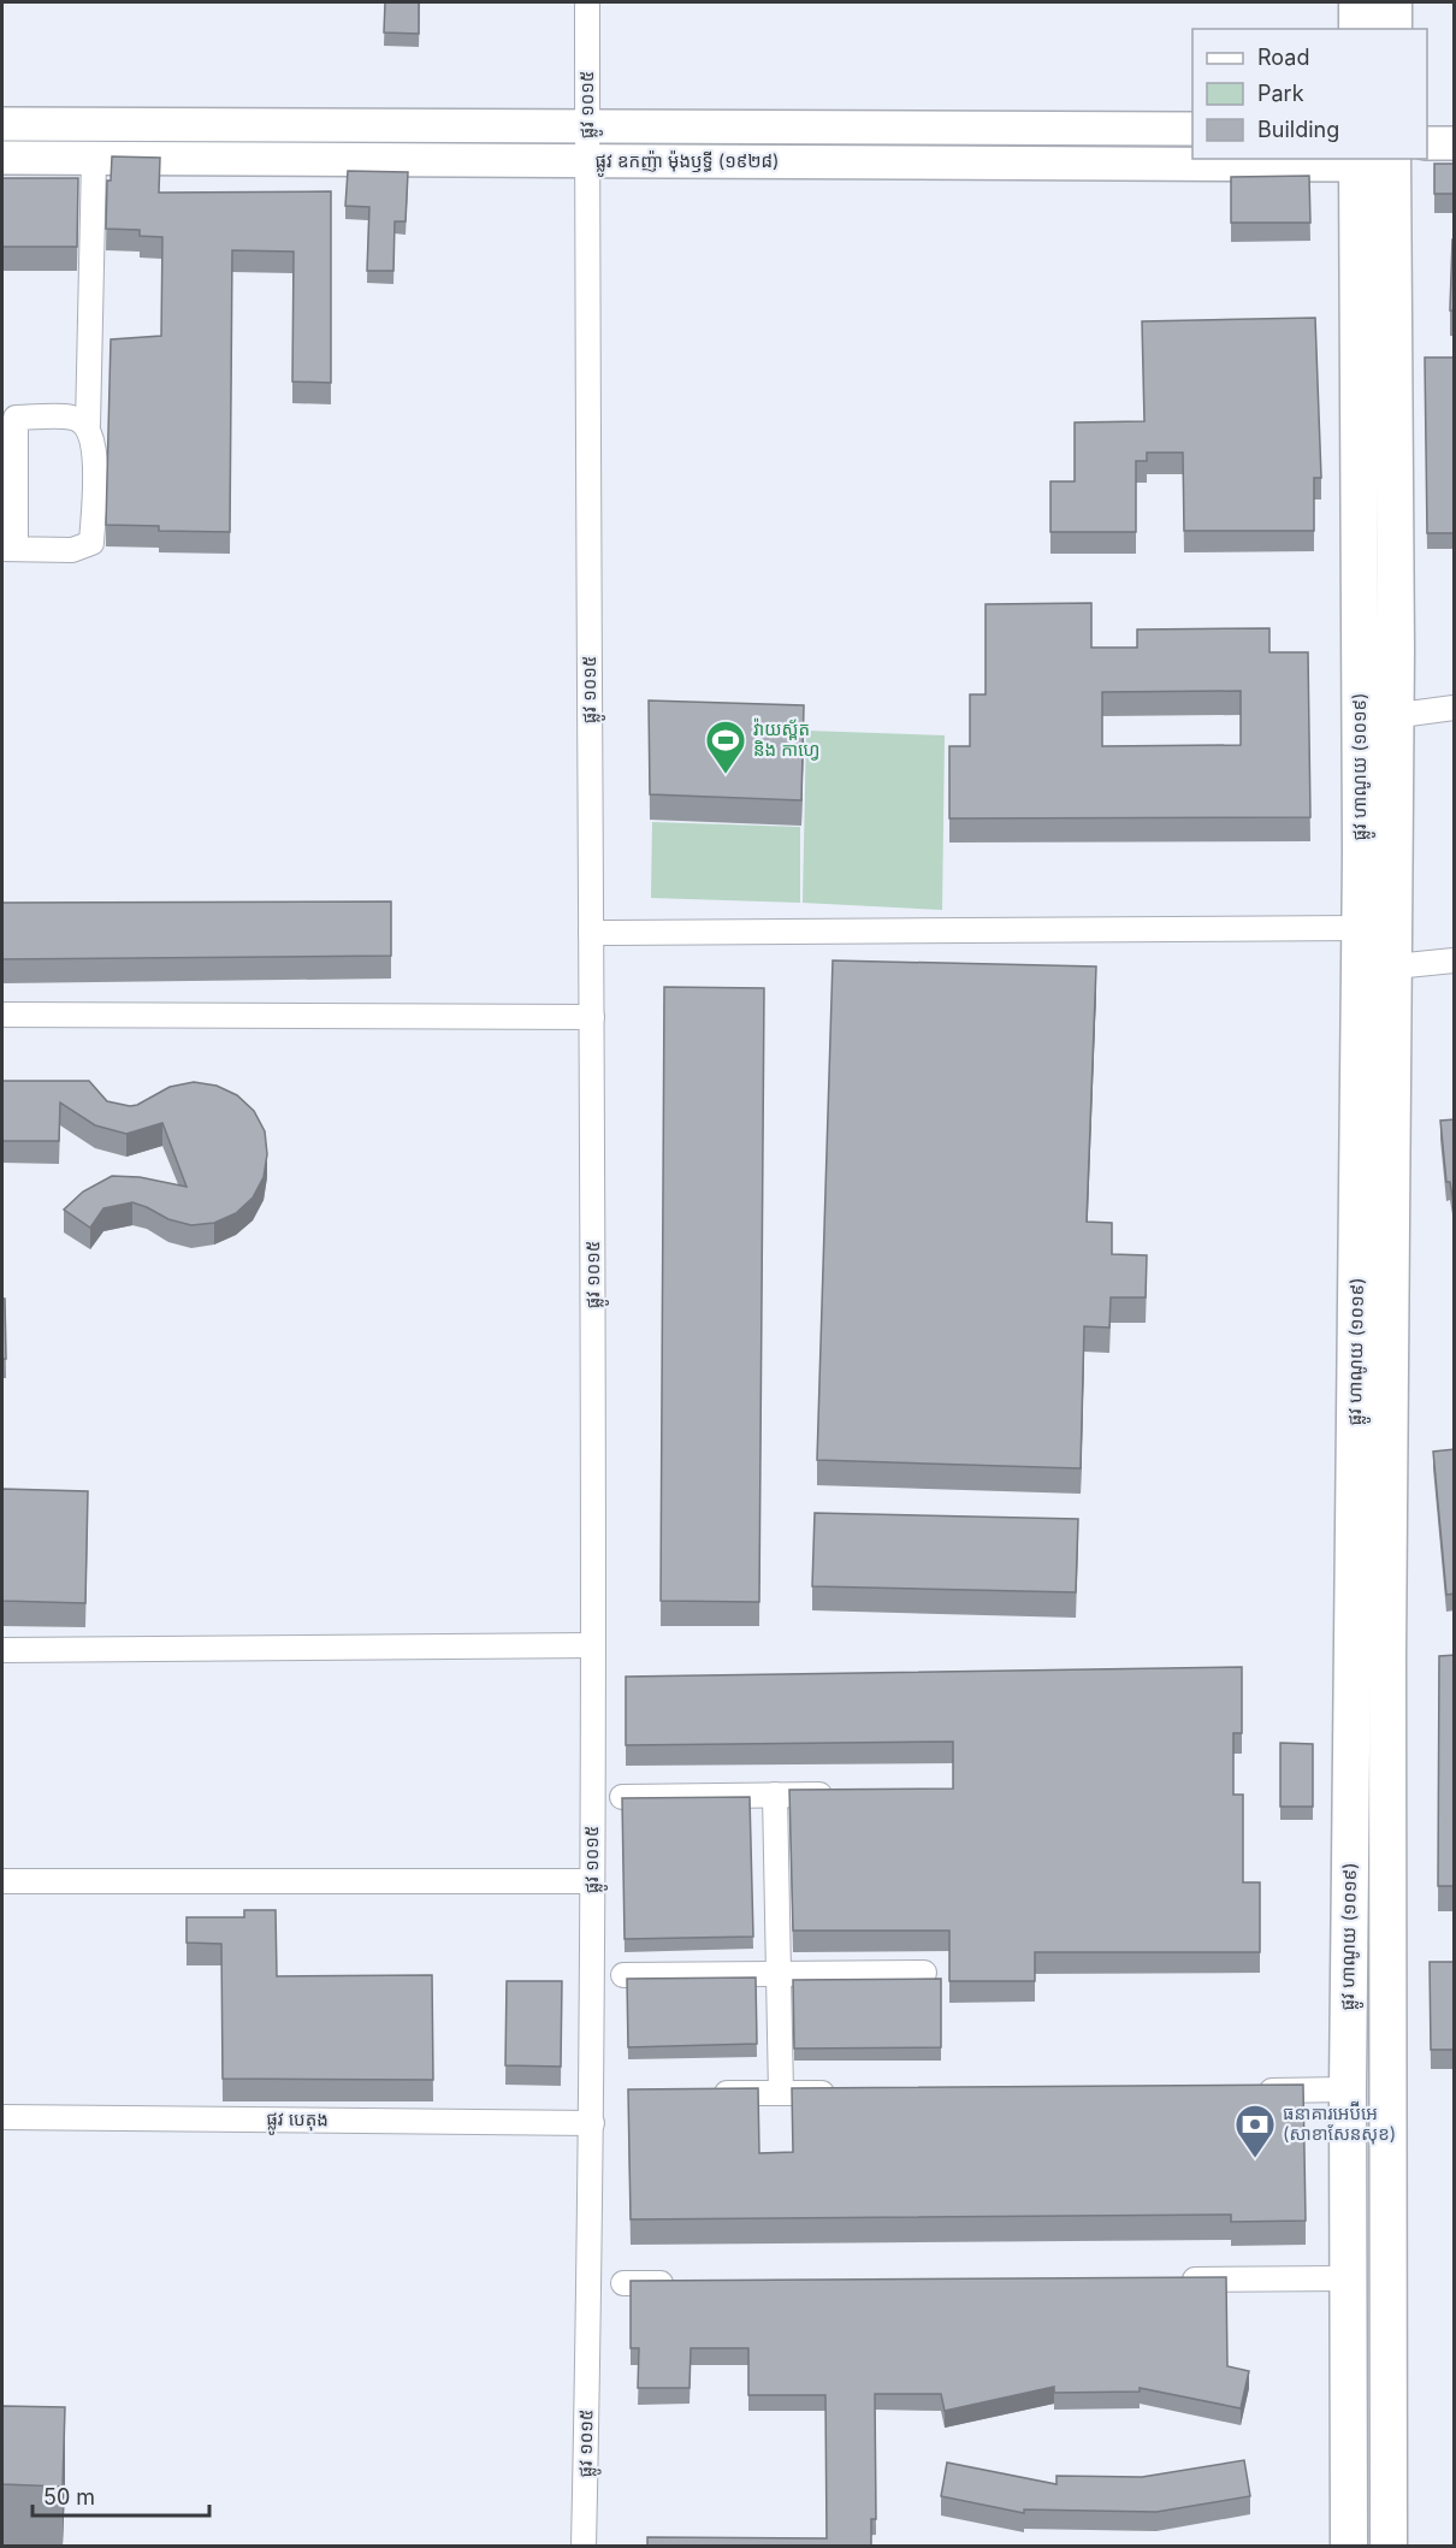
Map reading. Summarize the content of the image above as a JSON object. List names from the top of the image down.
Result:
{
  "streets": {
    "main road": ["ផ្លូវ ឧកញ៉ា ម៉ុងឫទ្ធី (១៩២៨)", "ផ្លូវ ហាណូយ (១០១៩)"],
    "street": ["ផ្លូវ ១០១៥", "ផ្លូវ បេតុង"]
  },
  "crossings": [
    ["ផ្លូវ ១០១៥", "ផ្លូវ ឧកញ៉ា ម៉ុងឫទ្ធី (១៩២៨)"],
    ["ផ្លូវ ១០១៥", "ផ្លូវ បេតុង"],
    ["ផ្លូវ ឧកញ៉ា ម៉ុងឫទ្ធី (១៩២៨)", "ផ្លូវ ហាណូយ (១០១៩)"]
  ],
  "places": {
    "sports": ["វ៉ាយស្ព័ត និង កាហ្វេ"],
    "bank": ["ធនាគារអេប៊ីអេ (សាខាសែនសុខ)"]
  },
  "legend": ["Road", "Park", "Building"],
  "scale_bar": "50 m"
}
